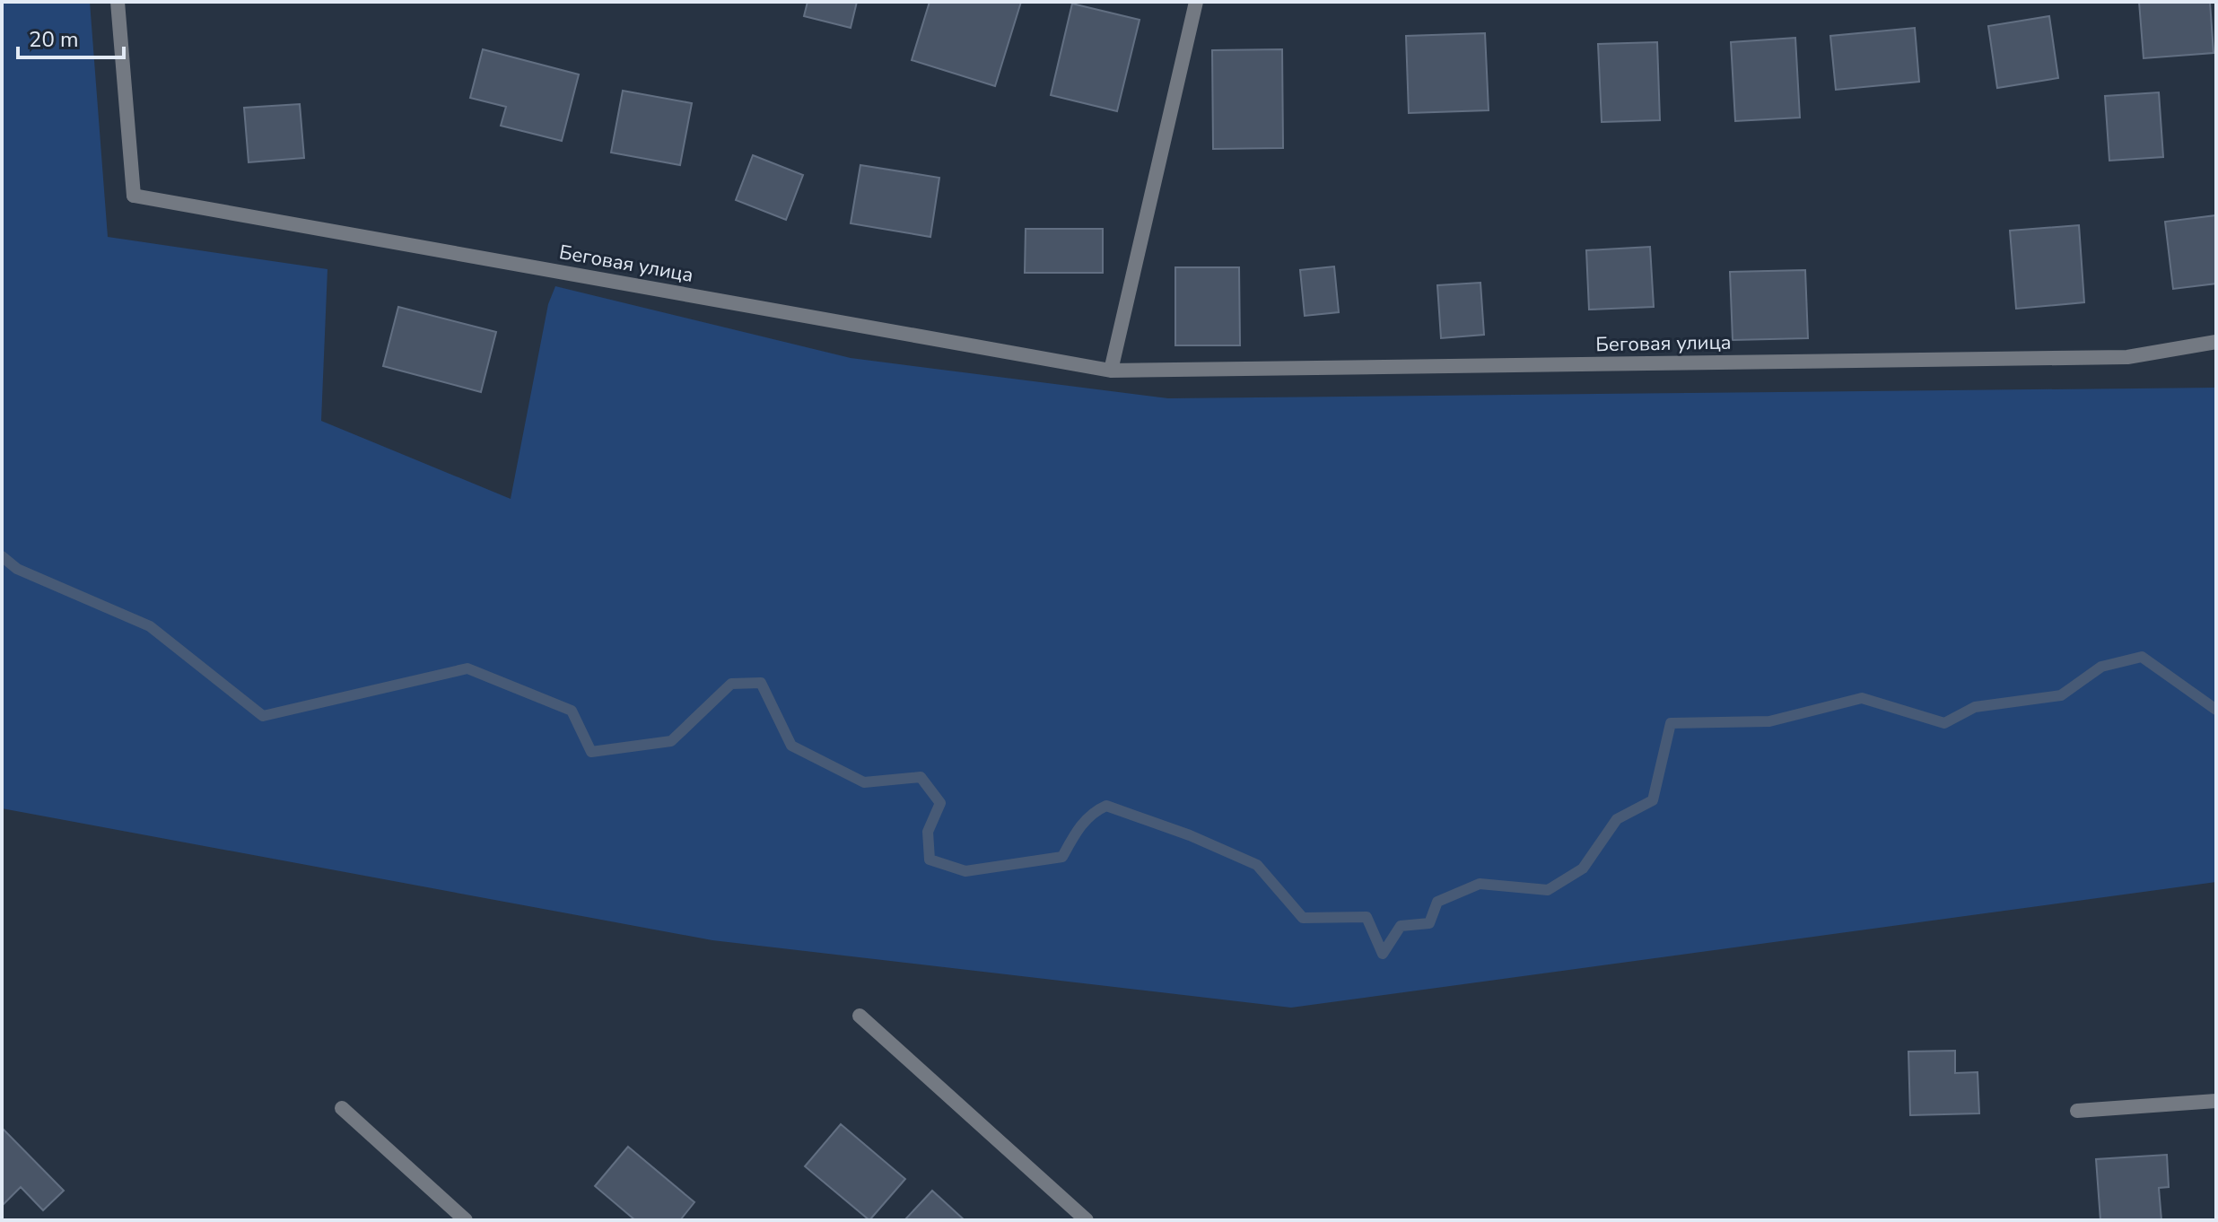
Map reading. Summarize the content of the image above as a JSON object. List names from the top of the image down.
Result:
{
  "streets": {
    "street": ["Беговая улица"]
  },
  "scale_bar": "20 m"
}
